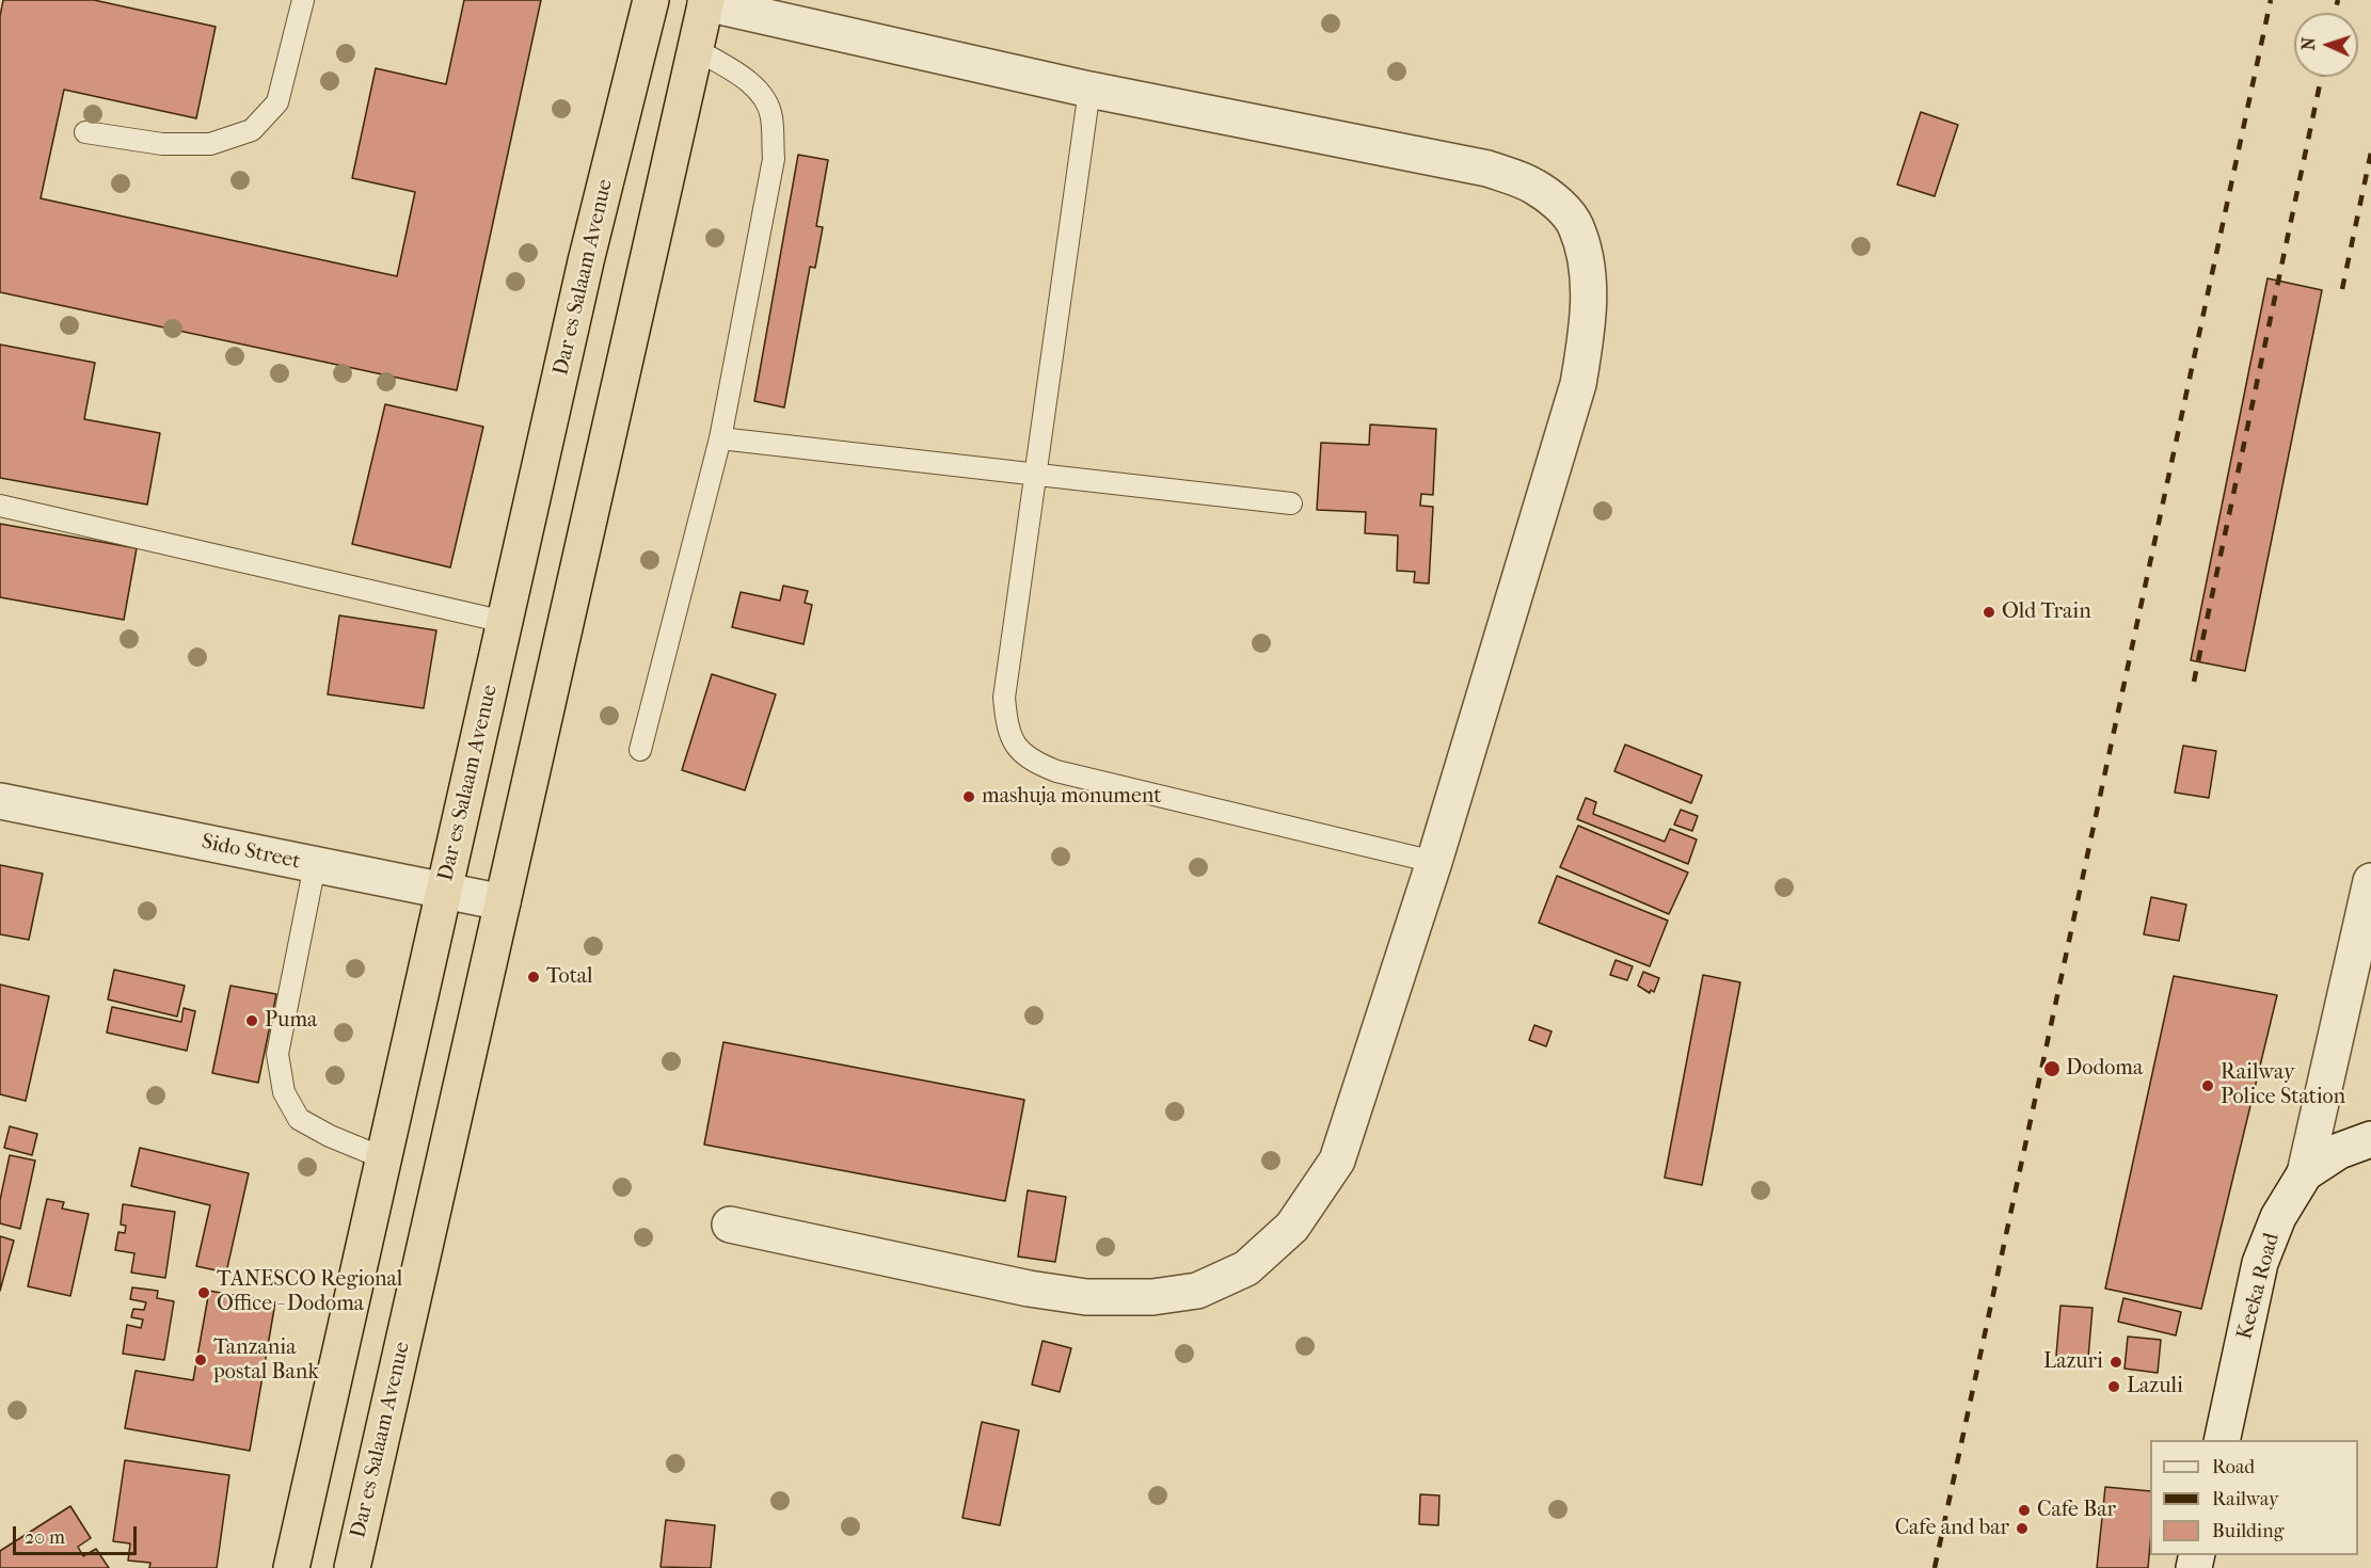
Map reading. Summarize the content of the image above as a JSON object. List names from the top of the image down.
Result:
{
  "streets": {
    "highway": ["Dar es Salaam Avenue"],
    "street": ["Sido Street", "Keeka Road"]
  },
  "crossings": [
    ["Dar es Salaam Avenue", "Sido Street"]
  ],
  "places": [
    "Old Train",
    "mashuja monument",
    "Total",
    "Puma",
    "Dodoma",
    "Railway Police Station",
    "TANESCO Regional Office - Dodoma",
    "Tanzania postal Bank",
    "Lazuri",
    "Lazuli",
    "Cafe Bar",
    "Cafe and bar"
  ],
  "legend": ["Road", "Railway", "Building"],
  "scale_bar": "20 m",
  "north": "left"
}
